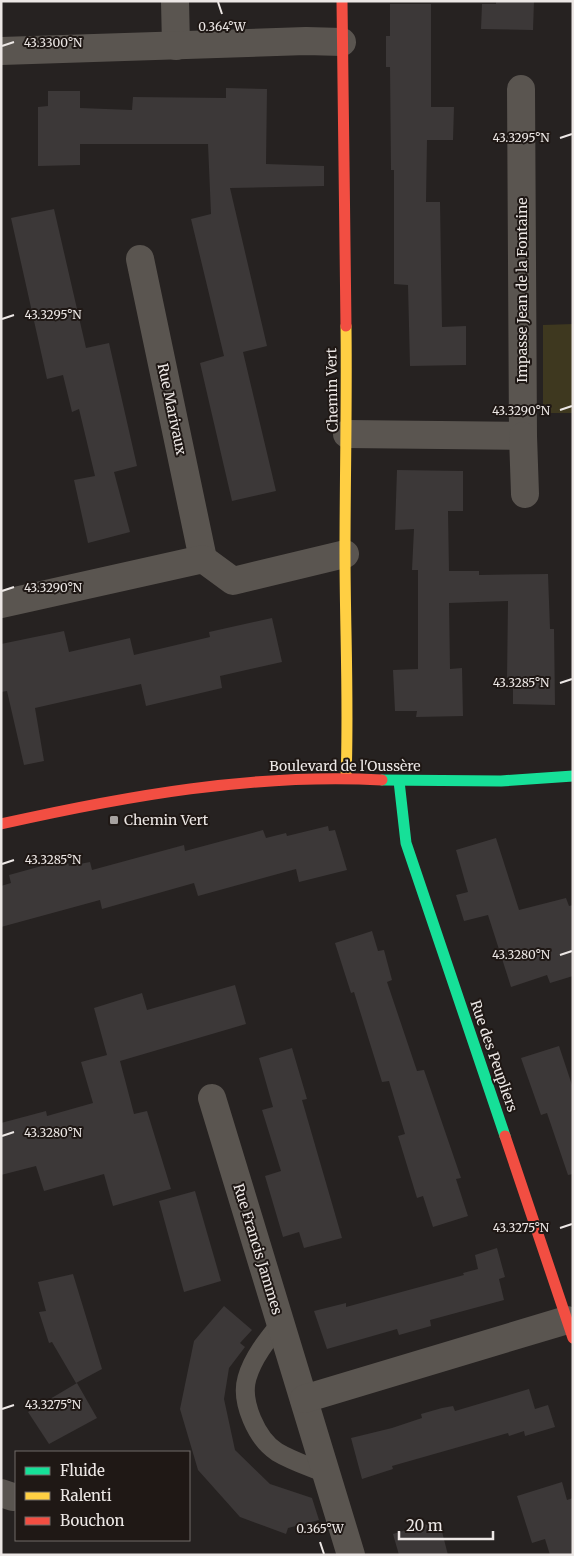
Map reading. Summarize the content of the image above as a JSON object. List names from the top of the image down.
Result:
{
  "streets": {
    "street": [
      "Impasse Jean de la Fontaine",
      "Chemin Vert",
      "Rue Marivaux",
      "Boulevard de l'Oussère",
      "Rue des Peupliers",
      "Rue Francis Jammes"
    ]
  },
  "crossings": [
    ["Chemin Vert", "Boulevard de l'Oussère"],
    ["Boulevard de l'Oussère", "Rue des Peupliers"]
  ],
  "places": {
    "transit": ["Chemin Vert"]
  },
  "legend": ["Fluide", "Ralenti", "Bouchon"],
  "scale_bar": "20 m",
  "coordinates": [
    "0.364°W",
    "43.3300°N",
    "43.3295°N",
    "43.3290°N",
    "43.3285°N",
    "43.3280°N",
    "43.3275°N",
    "0.365°W"
  ]
}
